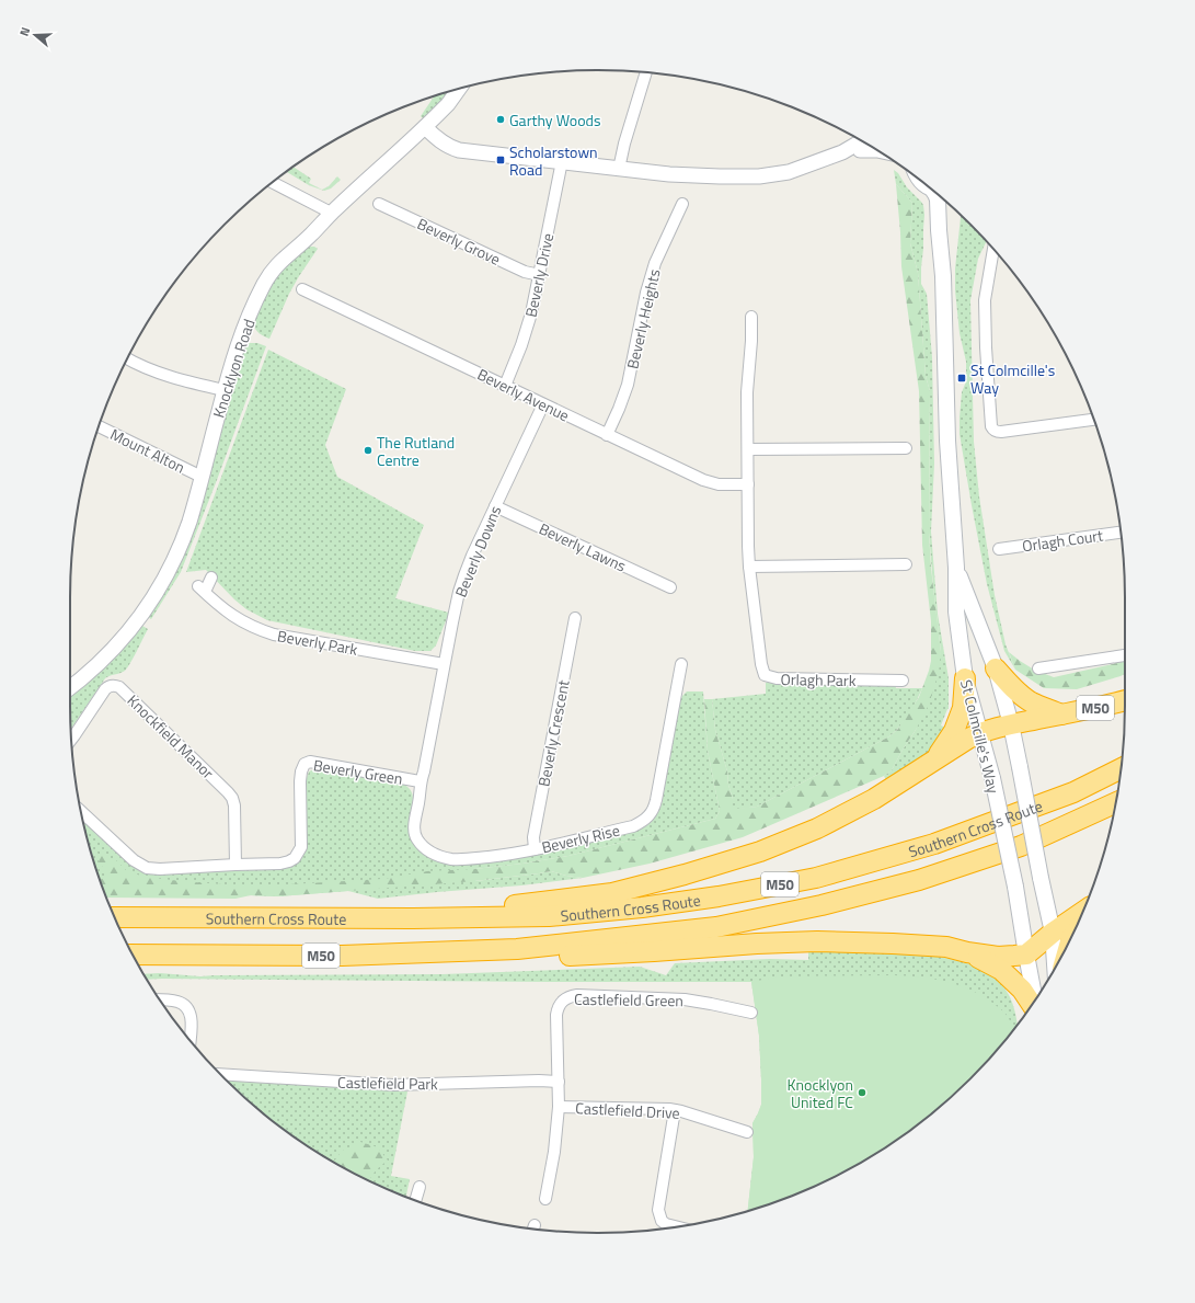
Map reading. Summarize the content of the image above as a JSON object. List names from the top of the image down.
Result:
{
  "streets": {
    "highway": ["M50", "Southern Cross Route"],
    "main road": ["St Colmcille's Way"],
    "street": [
      "Beverly Grove",
      "Beverly Drive",
      "Beverly Heights",
      "Knocklyon Road",
      "Beverly Avenue",
      "Mount Alton",
      "Orlagh Court",
      "Beverly Lawns",
      "Beverly Downs",
      "Beverly Park",
      "Orlagh Park",
      "Beverly Crescent",
      "Knockfield Manor",
      "Beverly Green",
      "Beverly Rise",
      "Castlefield Green",
      "Castlefield Park",
      "Castlefield Drive"
    ]
  },
  "crossings": [
    ["Beverly Grove", "Beverly Drive"],
    ["Beverly Drive", "Beverly Avenue"],
    ["Beverly Heights", "Beverly Avenue"],
    ["Knocklyon Road", "Mount Alton"],
    ["Beverly Avenue", "Beverly Downs"],
    ["Beverly Avenue", "Orlagh Park"],
    ["Beverly Lawns", "Beverly Downs"],
    ["Beverly Downs", "Beverly Park"],
    ["Beverly Downs", "Beverly Green"],
    ["Beverly Downs", "Beverly Rise"],
    ["M50", "St Colmcille's Way"],
    ["M50", "Southern Cross Route"],
    ["Beverly Crescent", "Beverly Rise"],
    ["Knockfield Manor", "Beverly Green"],
    ["Beverly Green", "Beverly Rise"],
    ["Castlefield Green", "Castlefield Park"],
    ["Castlefield Green", "Castlefield Drive"]
  ],
  "places": {
    "other": ["Garthy Woods", "The Rutland Centre", "Knocklyon United FC"],
    "transit": ["Scholarstown Road", "St Colmcille's Way"]
  },
  "north": "left"
}
